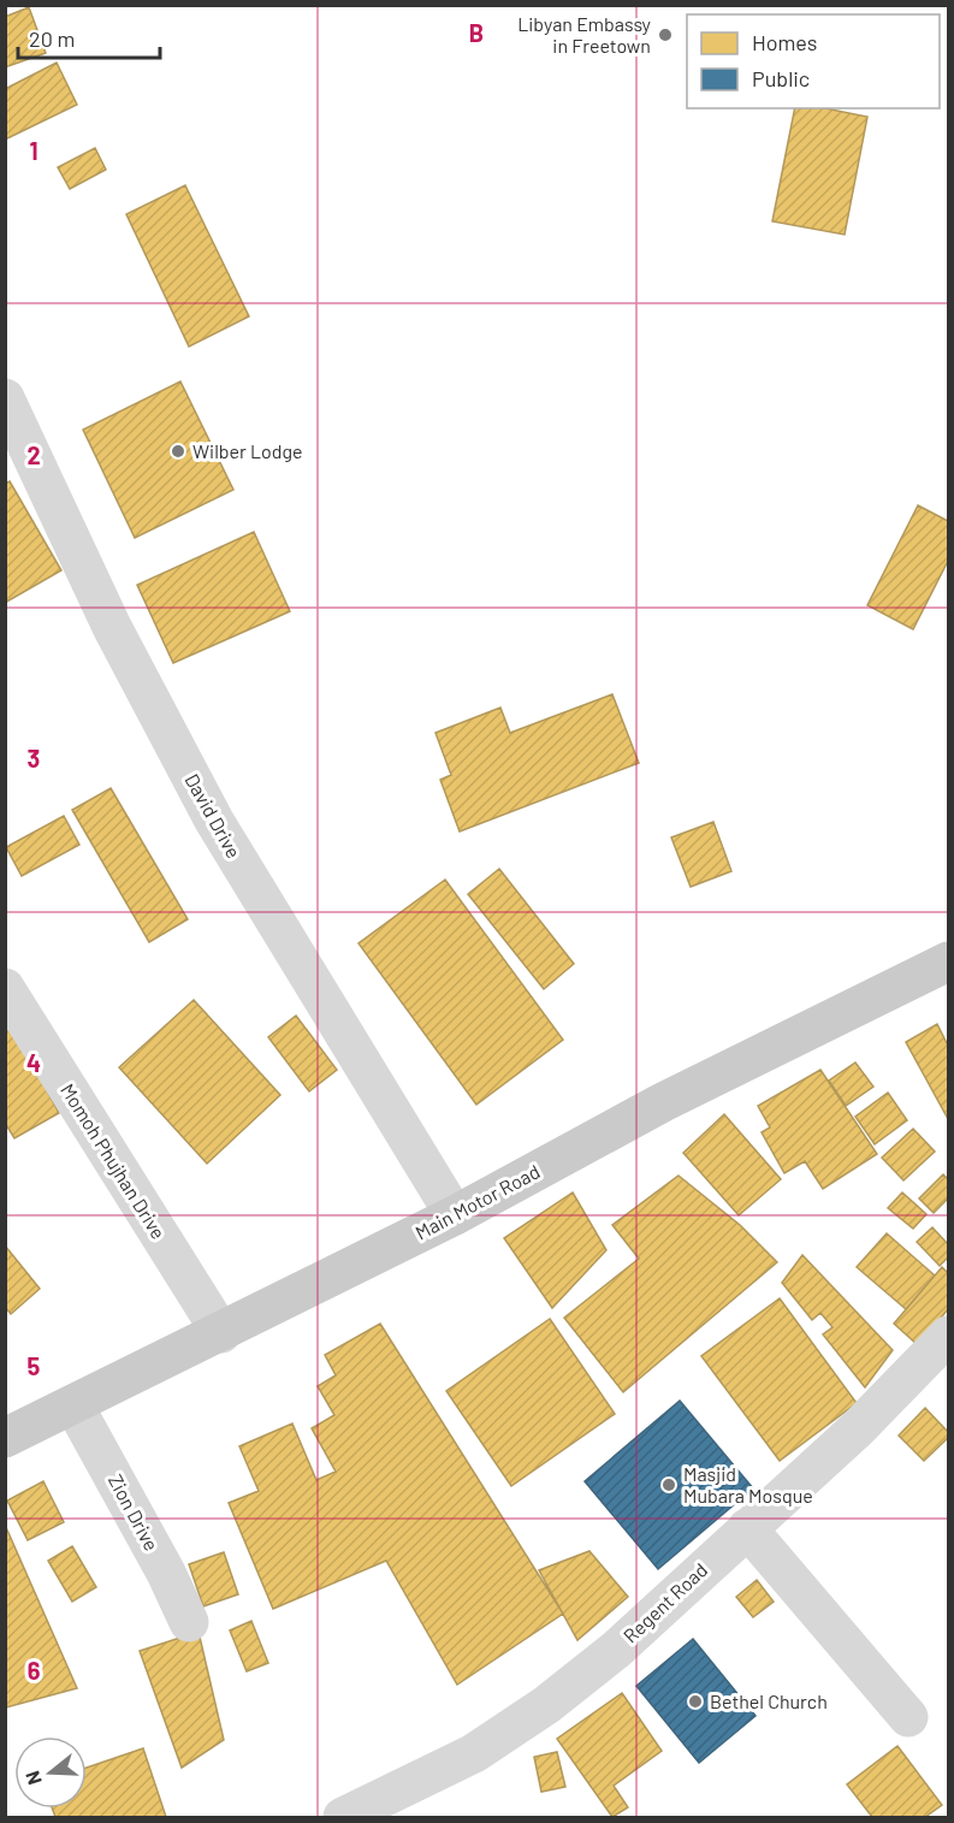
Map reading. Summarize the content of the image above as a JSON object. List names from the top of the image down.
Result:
{
  "streets": {
    "main road": ["Main Motor Road"],
    "street": [
      "David Drive",
      "Momoh Phujhan Drive",
      "Zion Drive",
      "Regent Road"
    ]
  },
  "crossings": [
    ["David Drive", "Main Motor Road"],
    ["Momoh Phujhan Drive", "Main Motor Road"],
    ["Main Motor Road", "Zion Drive"]
  ],
  "places": [
    "Libyan Embassy in Freetown",
    "Wilber Lodge",
    "Masjid Mubara Mosque",
    "Bethel Church"
  ],
  "legend": ["Homes", "Public"],
  "scale_bar": "20 m",
  "north": "left",
  "grid": {
    "columns": ["B"],
    "rows": [
      "1",
      "2",
      "3",
      "4",
      "5",
      "6"
    ]
  }
}
